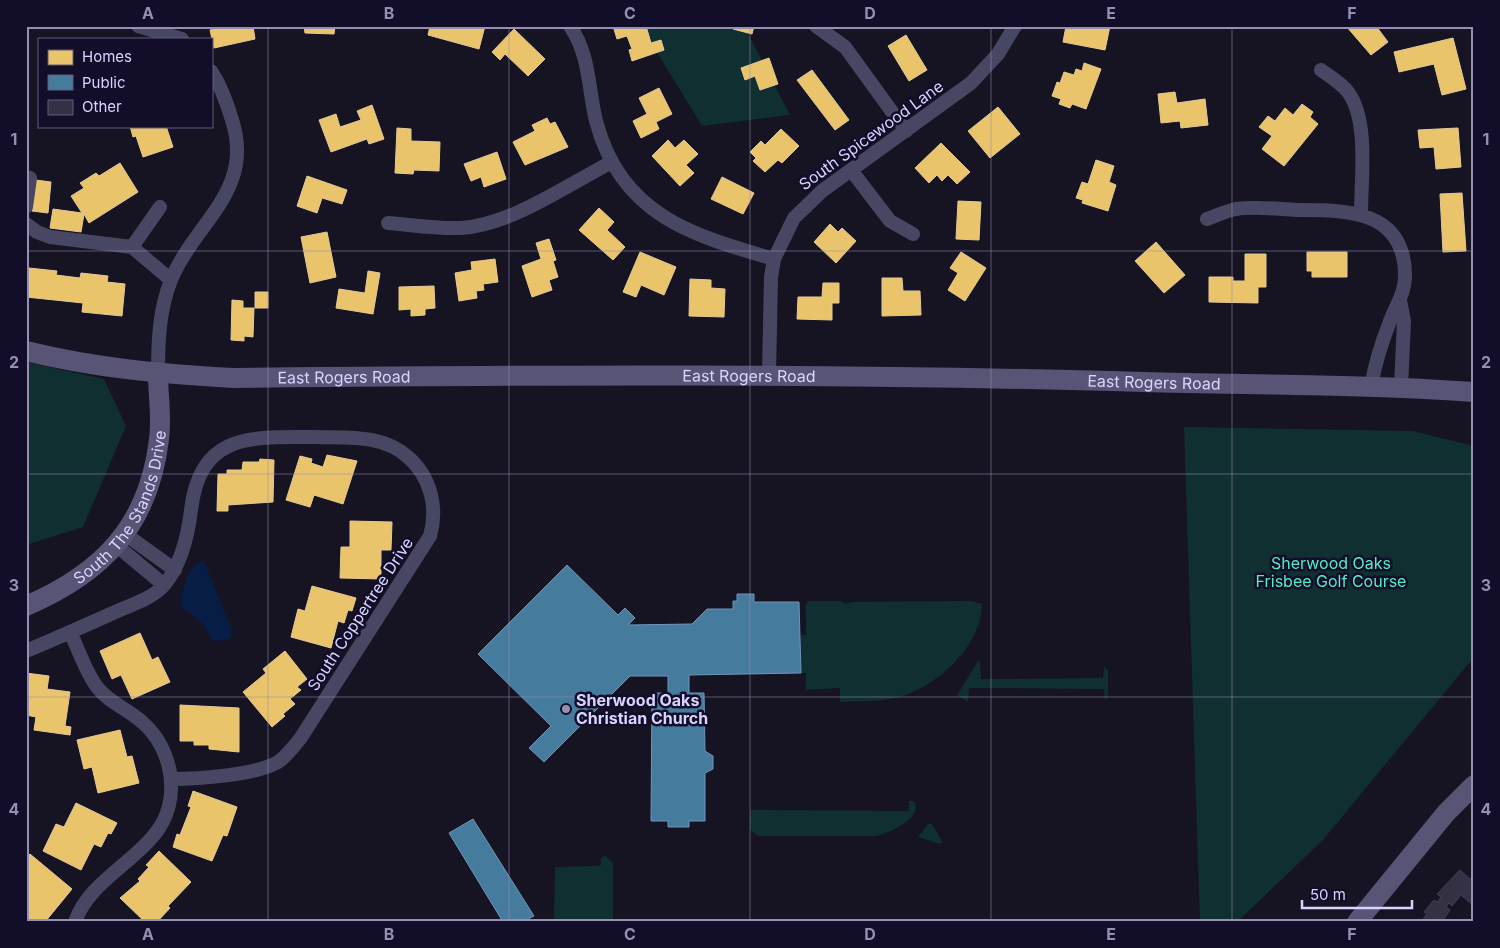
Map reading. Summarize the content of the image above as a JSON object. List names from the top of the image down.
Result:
{
  "streets": {
    "main road": ["East Rogers Road", "South The Stands Drive"],
    "street": ["South Spicewood Lane", "South Coppertree Drive"]
  },
  "crossings": [
    ["South Spicewood Lane", "East Rogers Road"],
    ["East Rogers Road", "South The Stands Drive"]
  ],
  "parks": ["Sherwood Oaks Frisbee Golf Course"],
  "places": ["Sherwood Oaks Christian Church"],
  "legend": ["Homes", "Public", "Other"],
  "scale_bar": "50 m",
  "grid": {
    "columns": [
      "A",
      "B",
      "C",
      "D",
      "E",
      "F"
    ],
    "rows": [
      "1",
      "2",
      "3",
      "4"
    ]
  }
}
